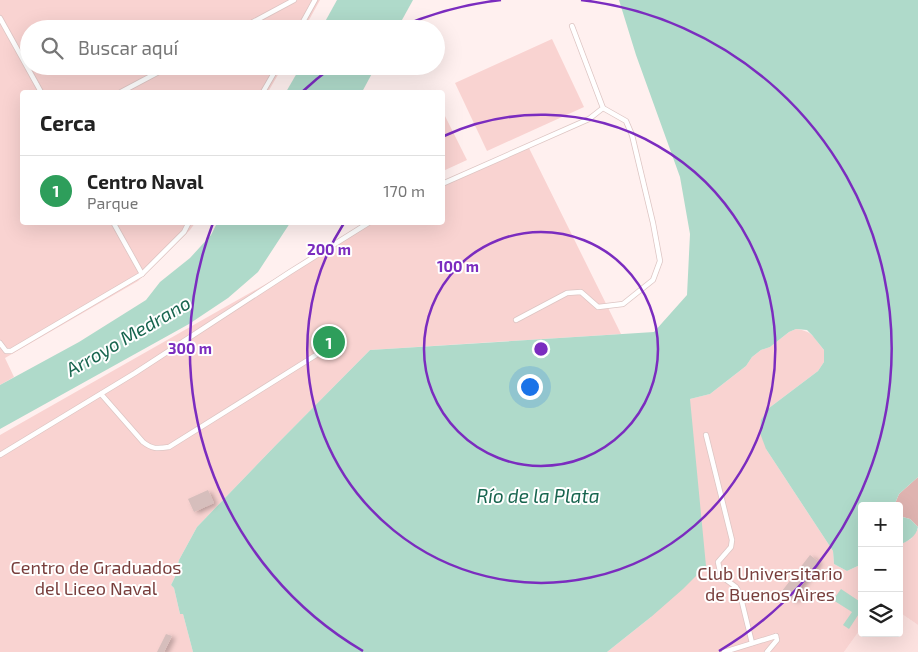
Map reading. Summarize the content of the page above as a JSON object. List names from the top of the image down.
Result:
{
  "water": ["Arroyo Medrano", "Río de la Plata"],
  "parks": ["Centro de Graduados del Liceo Naval", "Club Universitario de Buenos Aires"],
  "page": {
    "search": "Buscar aquí",
    "heading": "Cerca",
    "list": [
      {
        "mark": "1",
        "name": "Centro Naval",
        "note": "Parque",
        "value": "170 m"
      }
    ],
    "pins": "1",
    "map_buttons": ["+", "−"]
  },
  "rings": ["200 m", "100 m", "300 m"]
}
